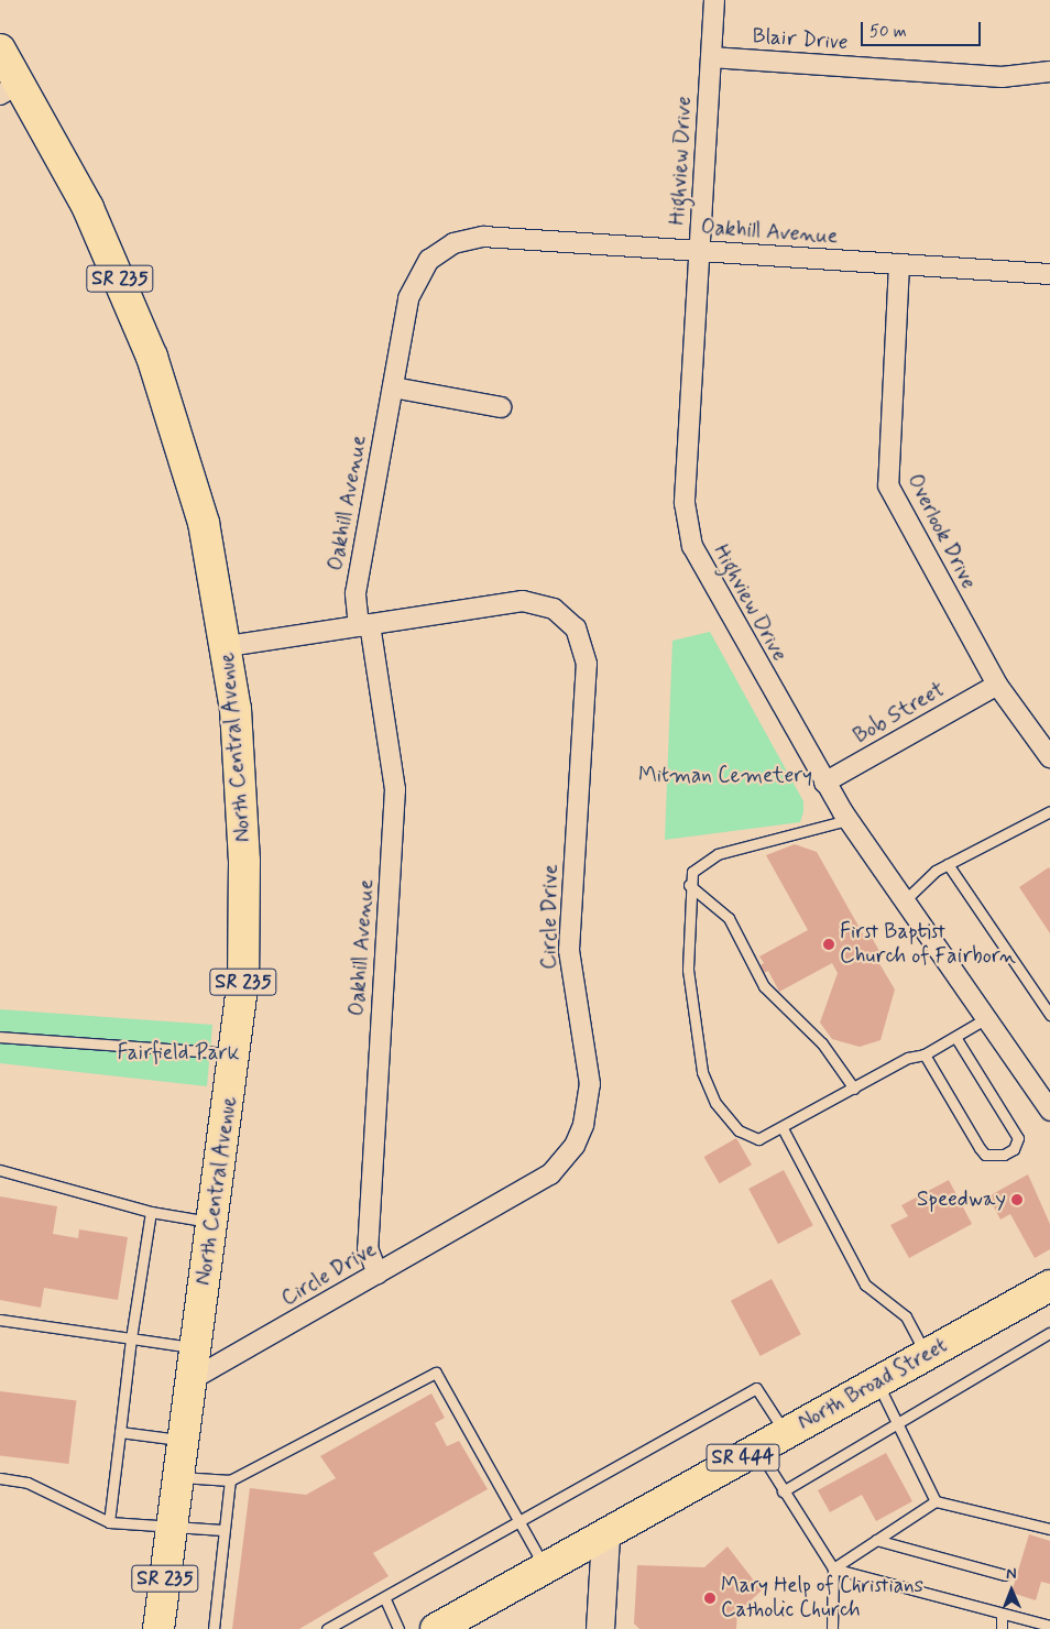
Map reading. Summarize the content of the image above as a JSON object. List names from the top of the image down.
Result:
{
  "streets": {
    "main road": [
      "SR 235",
      "North Central Avenue",
      "North Broad Street",
      "SR 444"
    ],
    "street": [
      "Blair Drive",
      "Highview Drive",
      "Oakhill Avenue",
      "Overlook Drive",
      "Bob Street",
      "Circle Drive"
    ]
  },
  "crossings": [
    ["Blair Drive", "Highview Drive"],
    ["Highview Drive", "Oakhill Avenue"],
    ["Highview Drive", "Bob Street"],
    ["Oakhill Avenue", "Overlook Drive"],
    ["Oakhill Avenue", "Circle Drive"],
    ["SR 235", "North Central Avenue"],
    ["Overlook Drive", "Bob Street"],
    ["North Central Avenue", "Circle Drive"]
  ],
  "parks": ["Mitman Cemetery", "Fairfield Park"],
  "places": ["First Baptist Church of Fairborn", "Speedway", "Mary Help of Christians Catholic Church"],
  "scale_bar": "50 m",
  "north": "top"
}
